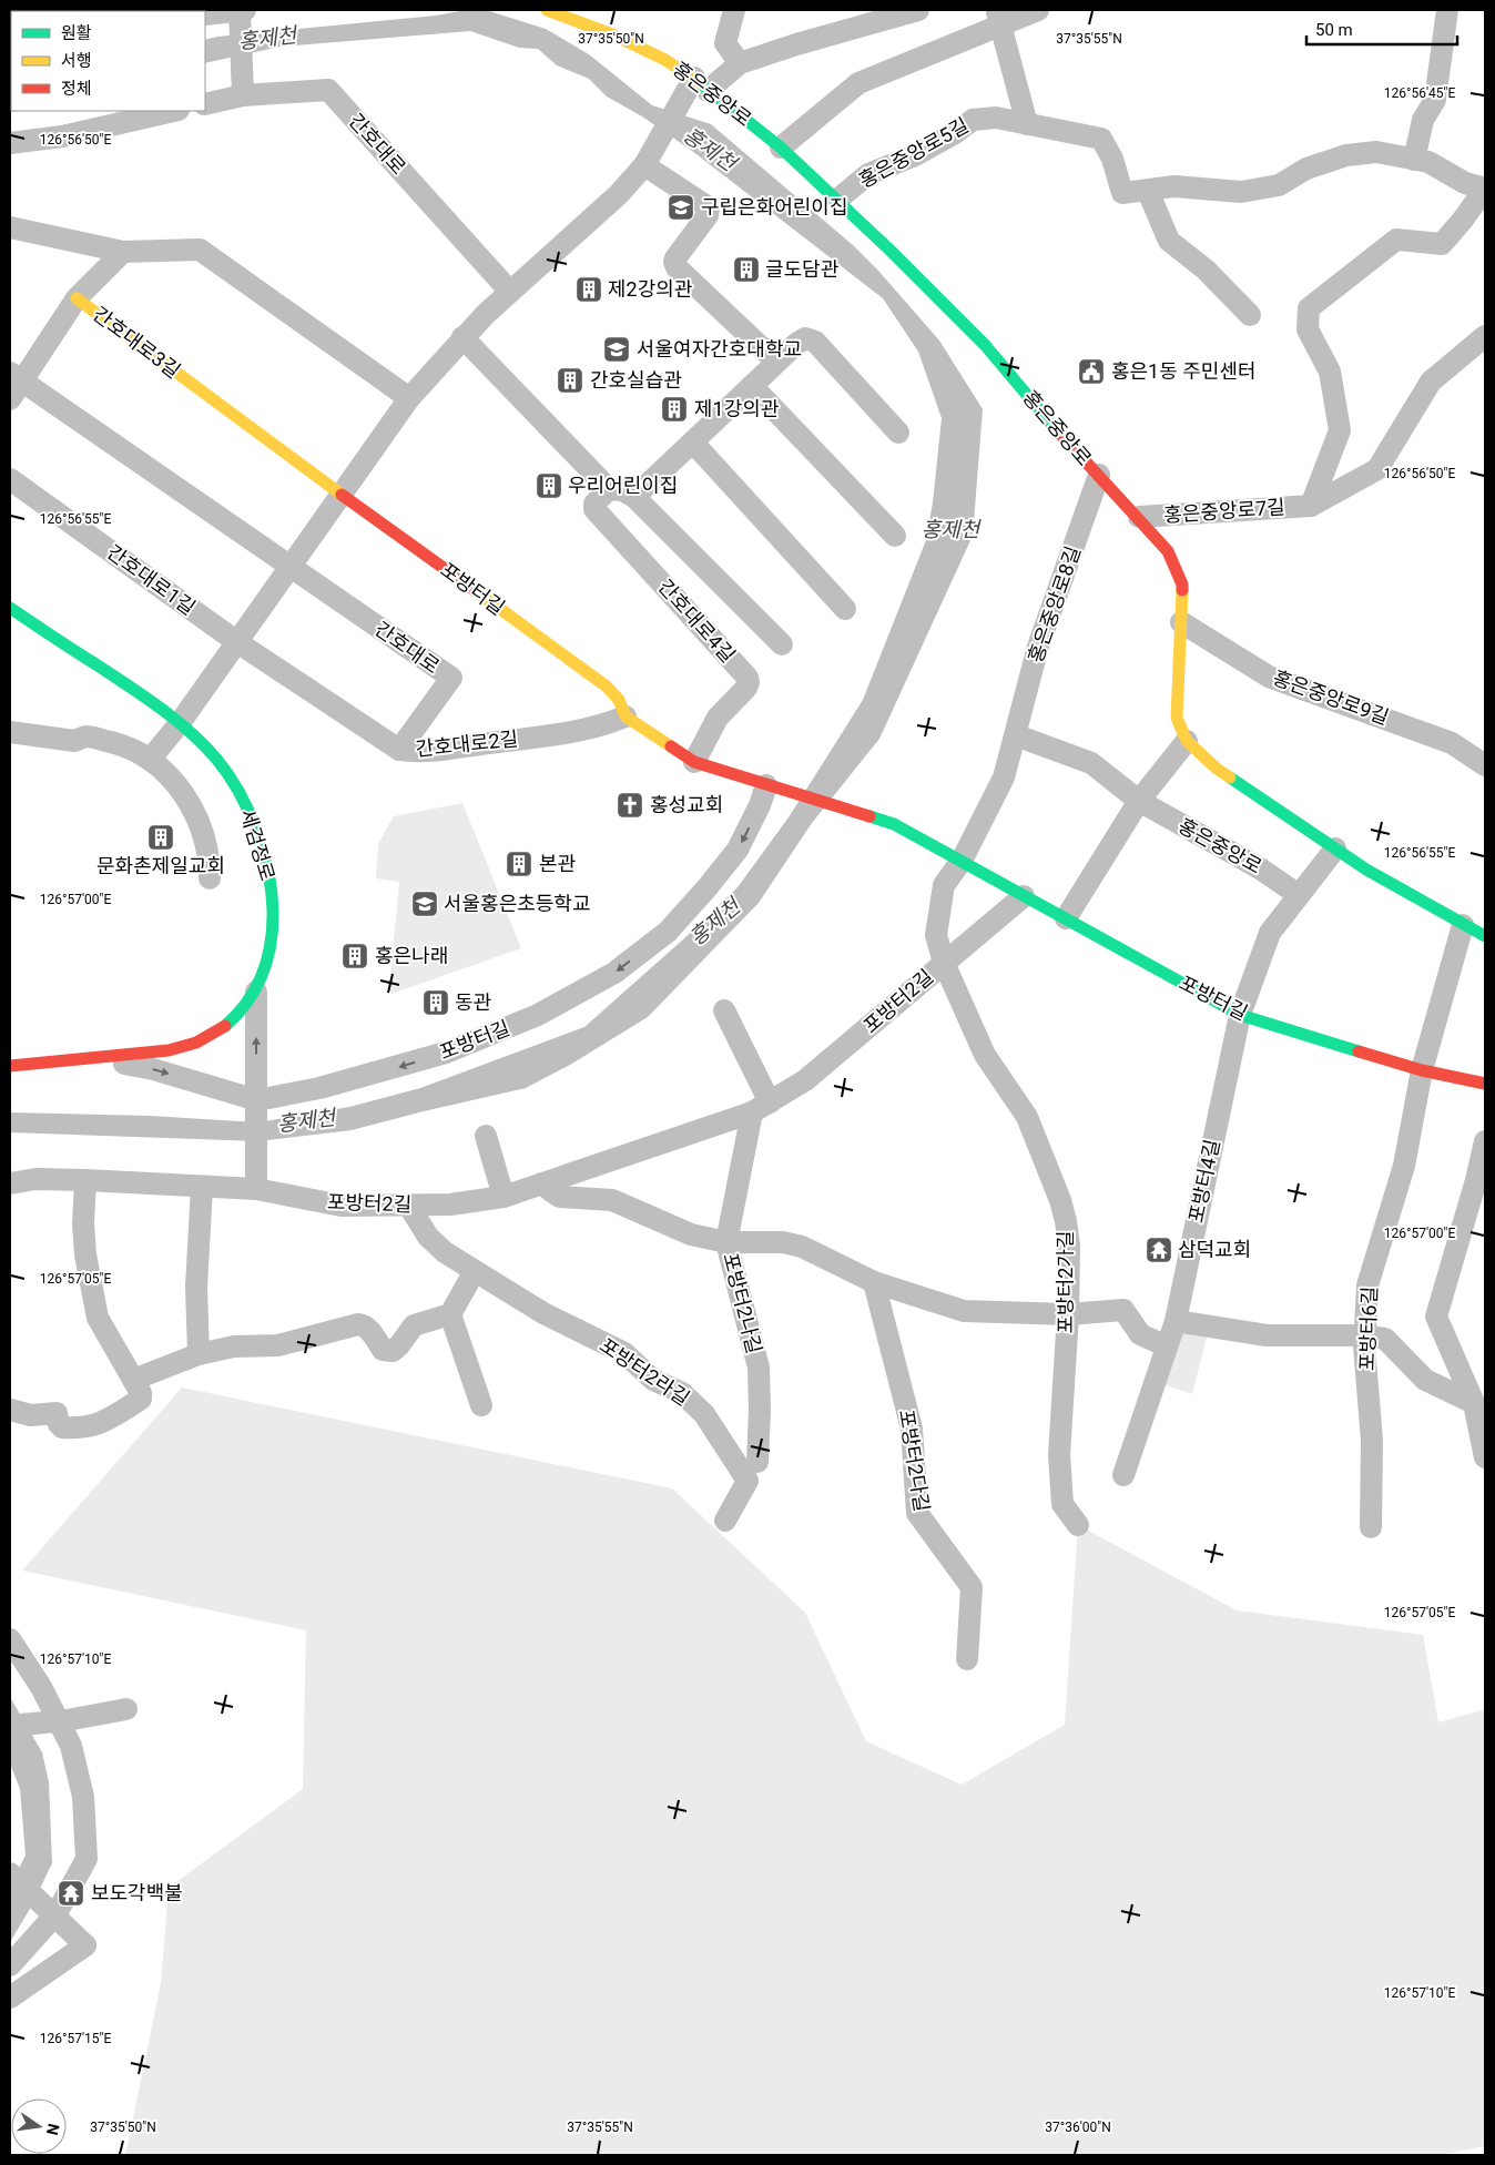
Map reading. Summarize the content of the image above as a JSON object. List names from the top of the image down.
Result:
{
  "streets": {
    "street": [
      "홍은중앙로",
      "간호대로",
      "홍은중앙로5길",
      "간호대로3길",
      "홍은중앙로7길",
      "간호대로1길",
      "포방터길",
      "홍은중앙로8길",
      "간호대로4길",
      "홍은중앙로9길",
      "간호대로2길",
      "세검정로",
      "포방터2길",
      "포방터4길",
      "포방터2가길",
      "포방터2나길",
      "포방터6길",
      "포방터2라길",
      "포방터2다길"
    ]
  },
  "crossings": [
    ["홍은중앙로", "홍은중앙로5길"],
    ["홍은중앙로", "홍은중앙로7길"],
    ["홍은중앙로", "홍은중앙로8길"],
    ["홍은중앙로", "홍은중앙로9길"],
    ["간호대로", "간호대로3길"],
    ["간호대로", "간호대로2길"],
    ["홍은중앙로5길", "홍은중앙로7길"],
    ["간호대로3길", "포방터길"],
    ["간호대로1길", "간호대로2길"],
    ["포방터길", "홍은중앙로8길"],
    ["포방터길", "간호대로4길"],
    ["포방터길", "간호대로2길"],
    ["포방터길", "세검정로"],
    ["포방터길", "포방터2길"],
    ["포방터길", "포방터4길"],
    ["포방터길", "포방터6길"],
    ["포방터2길", "포방터2가길"],
    ["포방터2길", "포방터2나길"],
    ["포방터2길", "포방터2라길"]
  ],
  "water": ["홍제천"],
  "places": {
    "school or university": ["구립은화어린이집", "서울여자간호대학교", "서울홍은초등학교"],
    "building": [
      "글도담관",
      "제2강의관",
      "간호실습관",
      "제1강의관",
      "우리어린이집",
      "문화촌제일교회",
      "본관",
      "홍은나래",
      "동관"
    ],
    "public building": ["홍은1동 주민센터"],
    "church": ["홍성교회"],
    "temple": ["삼덕교회", "보도각백불"]
  },
  "legend": ["원활", "서행", "정체"],
  "scale_bar": "50 m",
  "north": "right",
  "coordinates": [
    "37°35'50\"N",
    "37°35'55\"N",
    "126°56'45\"E",
    "126°56'50\"E",
    "126°56'55\"E",
    "126°57'00\"E",
    "126°57'05\"E",
    "126°57'10\"E",
    "126°57'15\"E",
    "37°36'00\"N"
  ]
}
